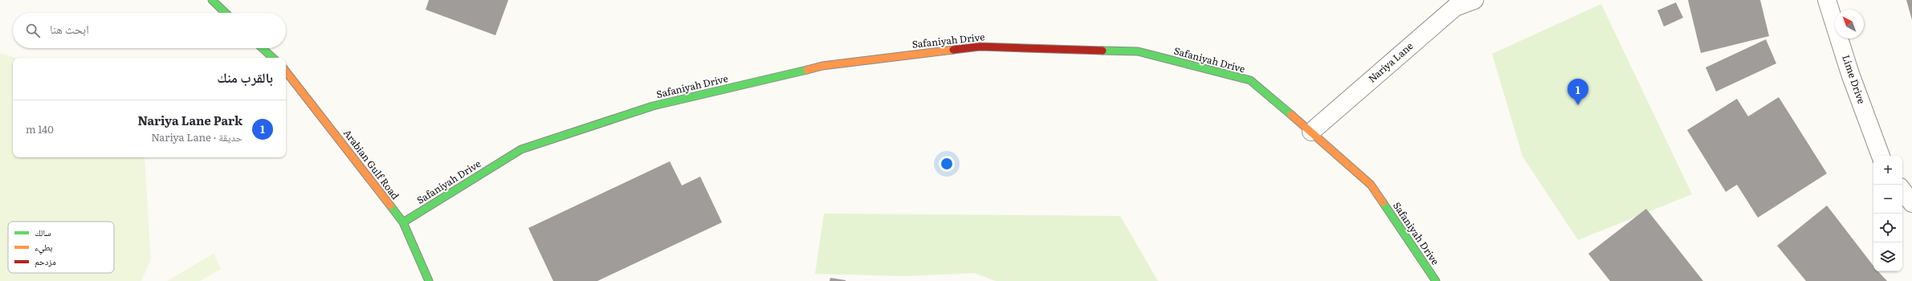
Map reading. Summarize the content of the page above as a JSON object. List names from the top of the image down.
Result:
{
  "streets": {
    "street": [
      "Safaniyah Drive",
      "Nariya Lane",
      "Lime Drive",
      "Arabian Gulf Road"
    ]
  },
  "crossings": [
    ["Safaniyah Drive", "Nariya Lane"],
    ["Safaniyah Drive", "Arabian Gulf Road"]
  ],
  "legend": ["سالك", "بطيء", "مزدحم"],
  "north": "top left",
  "page": {
    "search": "ابحث هنا",
    "heading": "بالقرب منك",
    "pins": "1",
    "list": [
      {
        "mark": "1",
        "name": "Nariya Lane Park",
        "note": "حديقة · Nariya Lane",
        "value": "140 m"
      }
    ],
    "map_buttons": ["+", "−"]
  }
}
